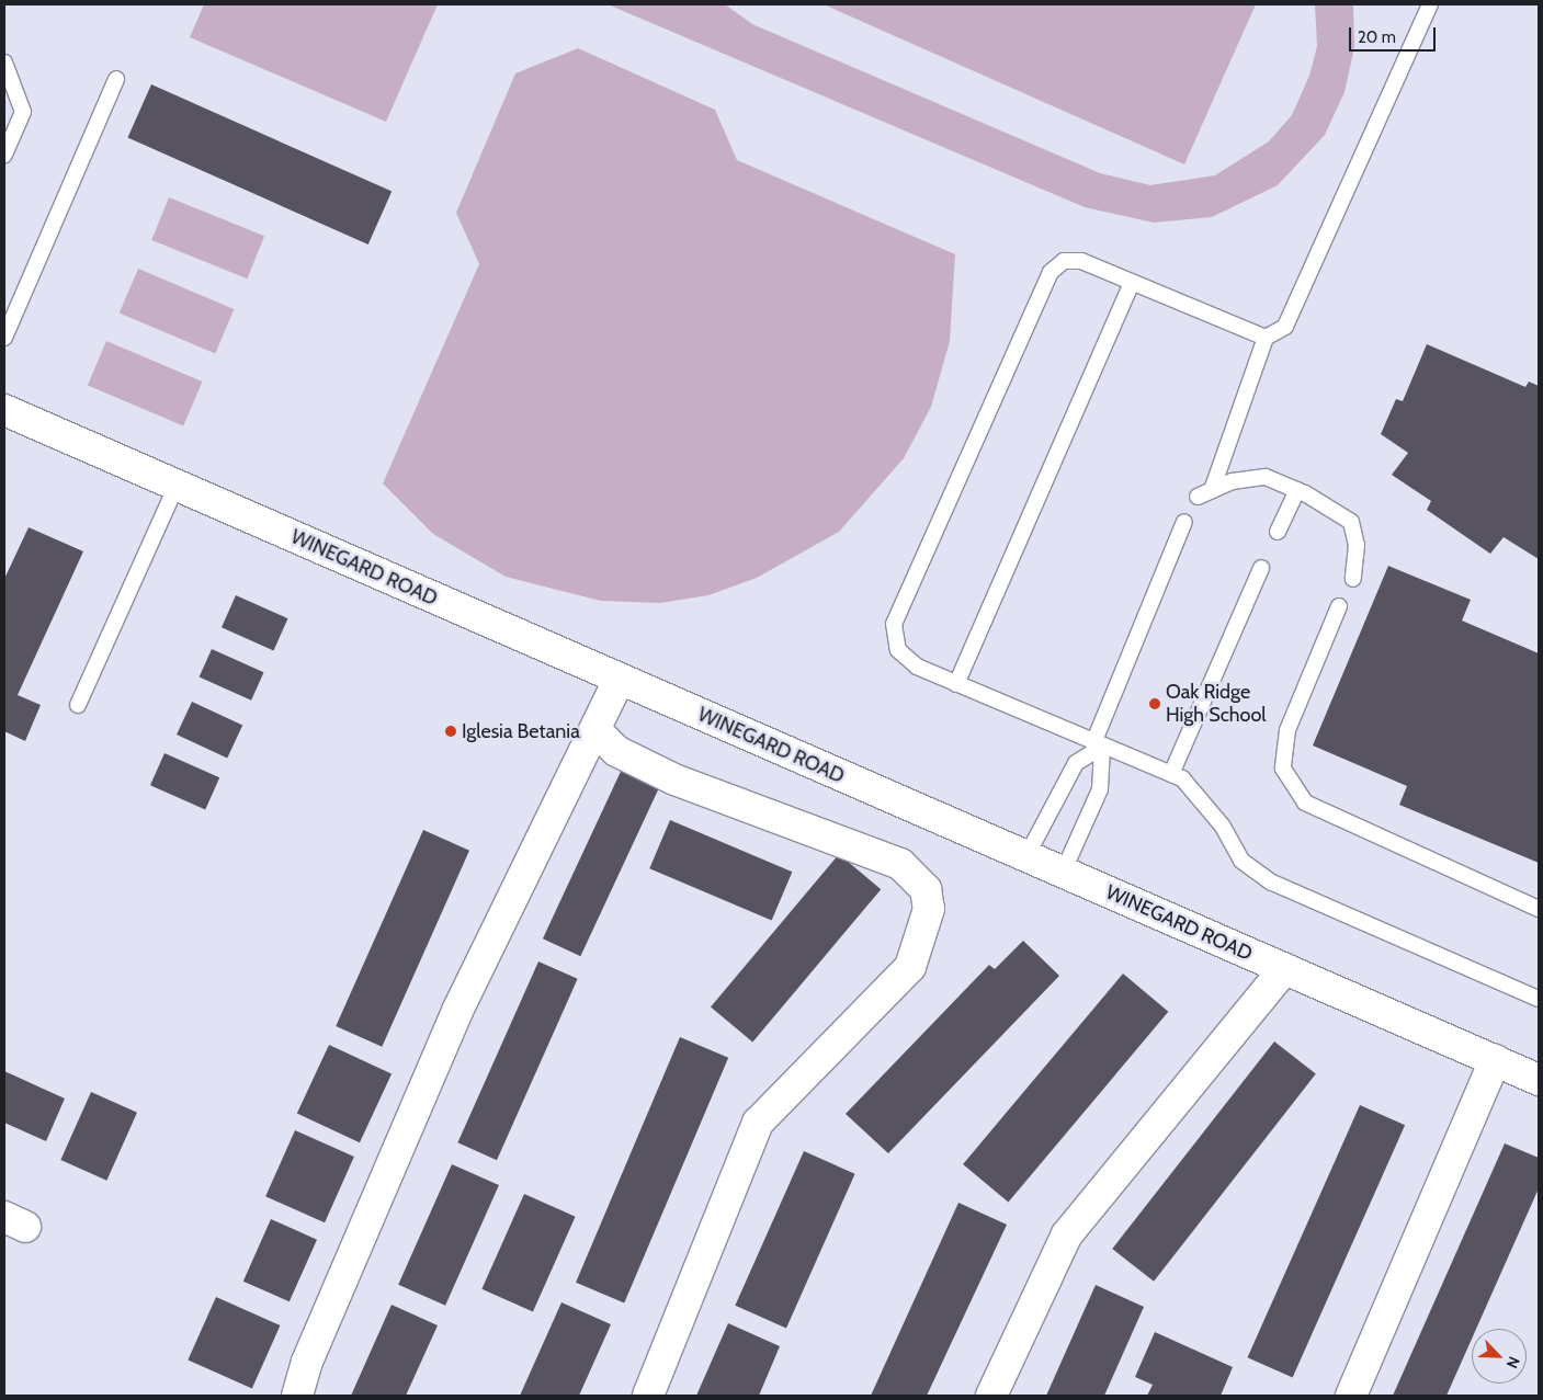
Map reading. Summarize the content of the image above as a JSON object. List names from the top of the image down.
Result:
{
  "streets": {
    "street": ["WINEGARD ROAD"]
  },
  "places": ["Oak Ridge High School", "Iglesia Betania"],
  "scale_bar": "20 m",
  "north": "bottom right"
}
